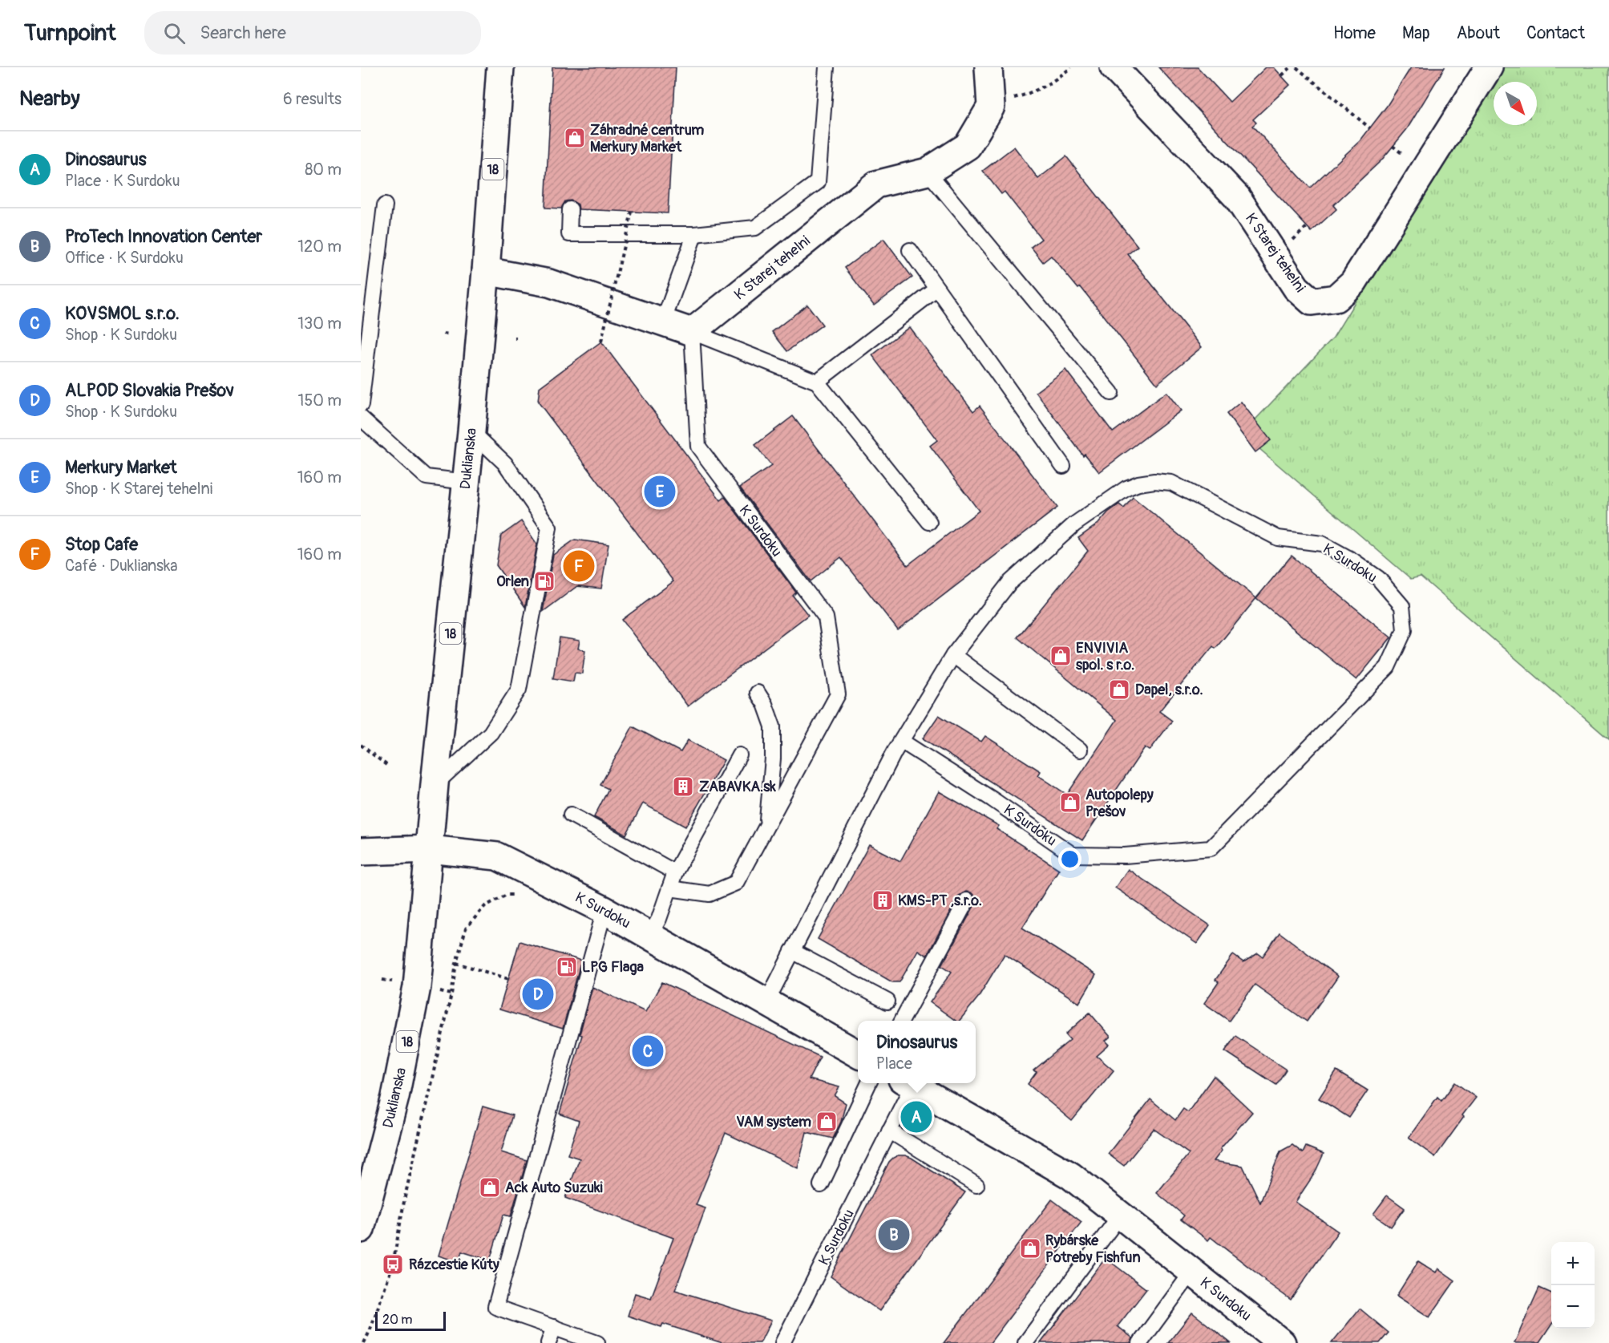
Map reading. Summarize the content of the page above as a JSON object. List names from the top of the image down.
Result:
{
  "streets": {
    "street": [
      "18",
      "K Starej tehelni",
      "Duklianska",
      "K Surdoku"
    ]
  },
  "crossings": [
    ["K Starej tehelni", "K Surdoku"],
    ["Duklianska", "K Surdoku"]
  ],
  "places": {
    "shop": [
      "Záhradné centrum Merkury Market",
      "ENVIVIA spol. s r.o.",
      "Dapel, s.r.o.",
      "Autopolepy Prešov",
      "VAM system",
      "Ack Auto Suzuki",
      "Rybárske Potreby Fishfun"
    ],
    "fuel station": ["Orlen", "LPG Flaga"],
    "building": ["ZABAVKA.sk", "KMS-PT ,s.r.o."],
    "bus stop": ["Rázcestie Kúty"]
  },
  "scale_bar": "20 m",
  "north": "bottom right",
  "page": {
    "header": "Turnpoint",
    "search": "Search here",
    "nav": [
      "Home",
      "Map",
      "About",
      "Contact"
    ],
    "heading": ["Nearby", "6 results"],
    "list": [
      {
        "mark": "A",
        "name": "Dinosaurus",
        "note": "Place · K Surdoku",
        "value": "80 m"
      },
      {
        "mark": "B",
        "name": "ProTech Innovation Center",
        "note": "Office · K Surdoku",
        "value": "120 m"
      },
      {
        "mark": "C",
        "name": "KOVSMOL s.r.o.",
        "note": "Shop · K Surdoku",
        "value": "130 m"
      },
      {
        "mark": "D",
        "name": "ALPOD Slovakia Prešov",
        "note": "Shop · K Surdoku",
        "value": "150 m"
      },
      {
        "mark": "E",
        "name": "Merkury Market",
        "note": "Shop · K Starej tehelni",
        "value": "160 m"
      },
      {
        "mark": "F",
        "name": "Stop Cafe",
        "note": "Café · Duklianska",
        "value": "160 m"
      }
    ],
    "pins": [
      "E",
      "F",
      "D",
      "C",
      "A",
      "B"
    ],
    "popup": ["Dinosaurus", "Place"],
    "map_buttons": ["+", "−"],
    "scale": "20 m"
  }
}
